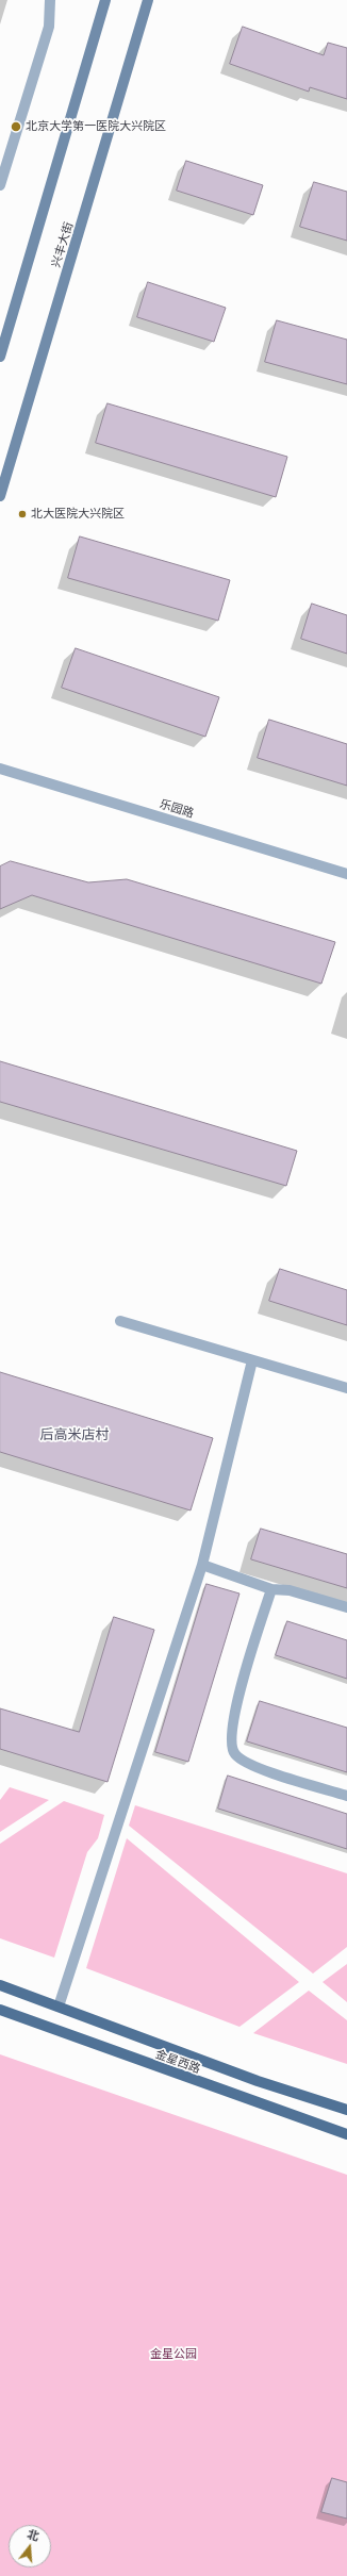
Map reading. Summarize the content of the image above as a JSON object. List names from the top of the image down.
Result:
{
  "streets": {
    "main road": ["兴丰大街", "金星西路"],
    "street": ["乐园路"]
  },
  "districts": ["后高米店村"],
  "parks": ["金星公园"],
  "places": ["北京大学第一医院大兴院区", "北大医院大兴院区"],
  "north": "top"
}
